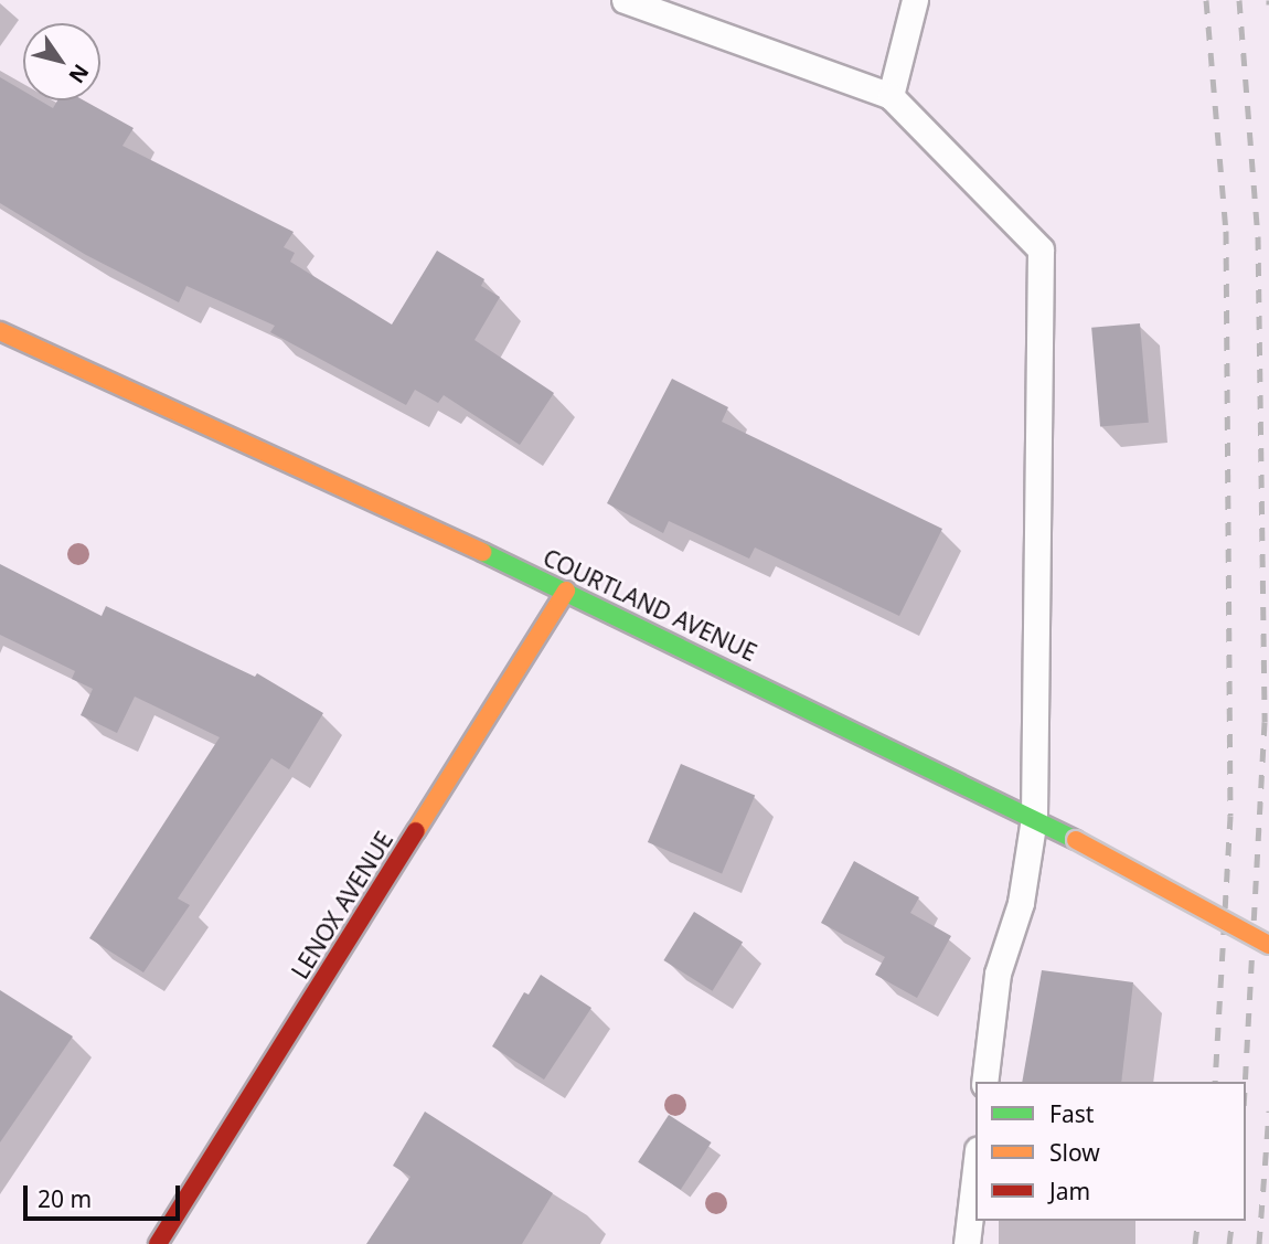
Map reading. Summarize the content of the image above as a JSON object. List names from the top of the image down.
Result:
{
  "streets": {
    "main road": ["COURTLAND AVENUE", "LENOX AVENUE"]
  },
  "crossings": [
    ["COURTLAND AVENUE", "LENOX AVENUE"]
  ],
  "legend": ["Fast", "Slow", "Jam"],
  "scale_bar": "20 m",
  "north": "bottom right"
}
